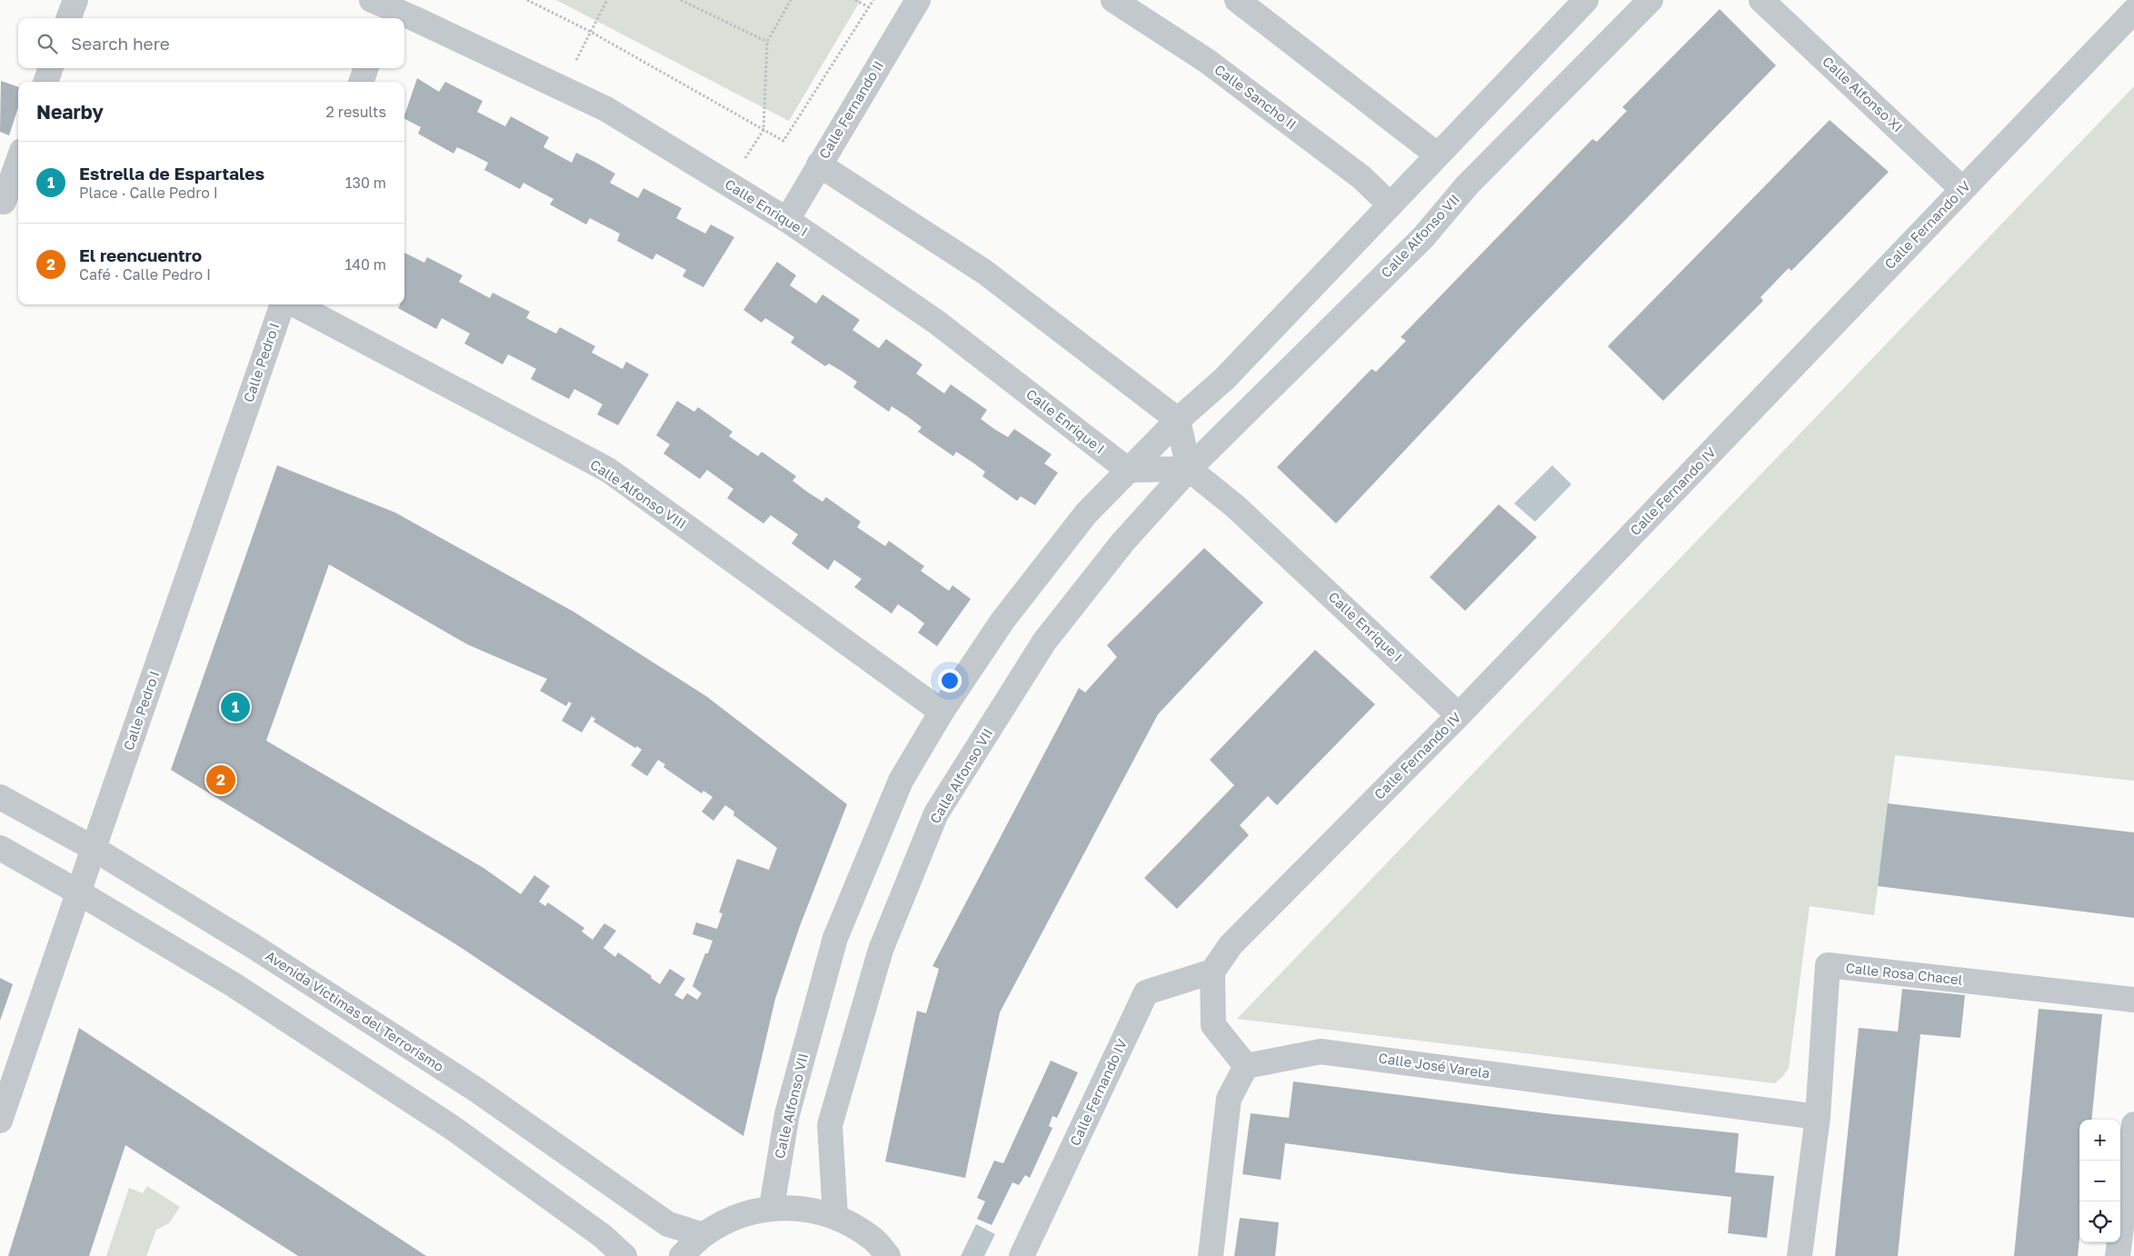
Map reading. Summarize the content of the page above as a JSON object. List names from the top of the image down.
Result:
{
  "streets": {
    "street": [
      "Calle Alfonso XI",
      "Calle Sancho II",
      "Calle Fernando II",
      "Calle Enrique I",
      "Calle Fernando IV",
      "Calle Alfonso VII",
      "Calle Pedro I",
      "Calle Alfonso VIII",
      "Calle Rosa Chacel",
      "Avenida Víctimas del Terrorismo",
      "Calle José Varela"
    ]
  },
  "crossings": [
    ["Calle Alfonso XI", "Calle Fernando IV"],
    ["Calle Sancho II", "Calle Alfonso VII"],
    ["Calle Fernando II", "Calle Enrique I"],
    ["Calle Enrique I", "Calle Fernando IV"],
    ["Calle Enrique I", "Calle Alfonso VII"],
    ["Calle Alfonso VII", "Calle Alfonso VIII"],
    ["Calle Pedro I", "Avenida Víctimas del Terrorismo"],
    ["Calle Rosa Chacel", "Calle José Varela"]
  ],
  "page": {
    "search": "Search here",
    "heading": ["Nearby", "2 results"],
    "list": [
      {
        "mark": "1",
        "name": "Estrella de Espartales",
        "note": "Place · Calle Pedro I",
        "value": "130 m"
      },
      {
        "mark": "2",
        "name": "El reencuentro",
        "note": "Café · Calle Pedro I",
        "value": "140 m"
      }
    ],
    "pins": ["1", "2"],
    "map_buttons": ["+", "−"]
  }
}
